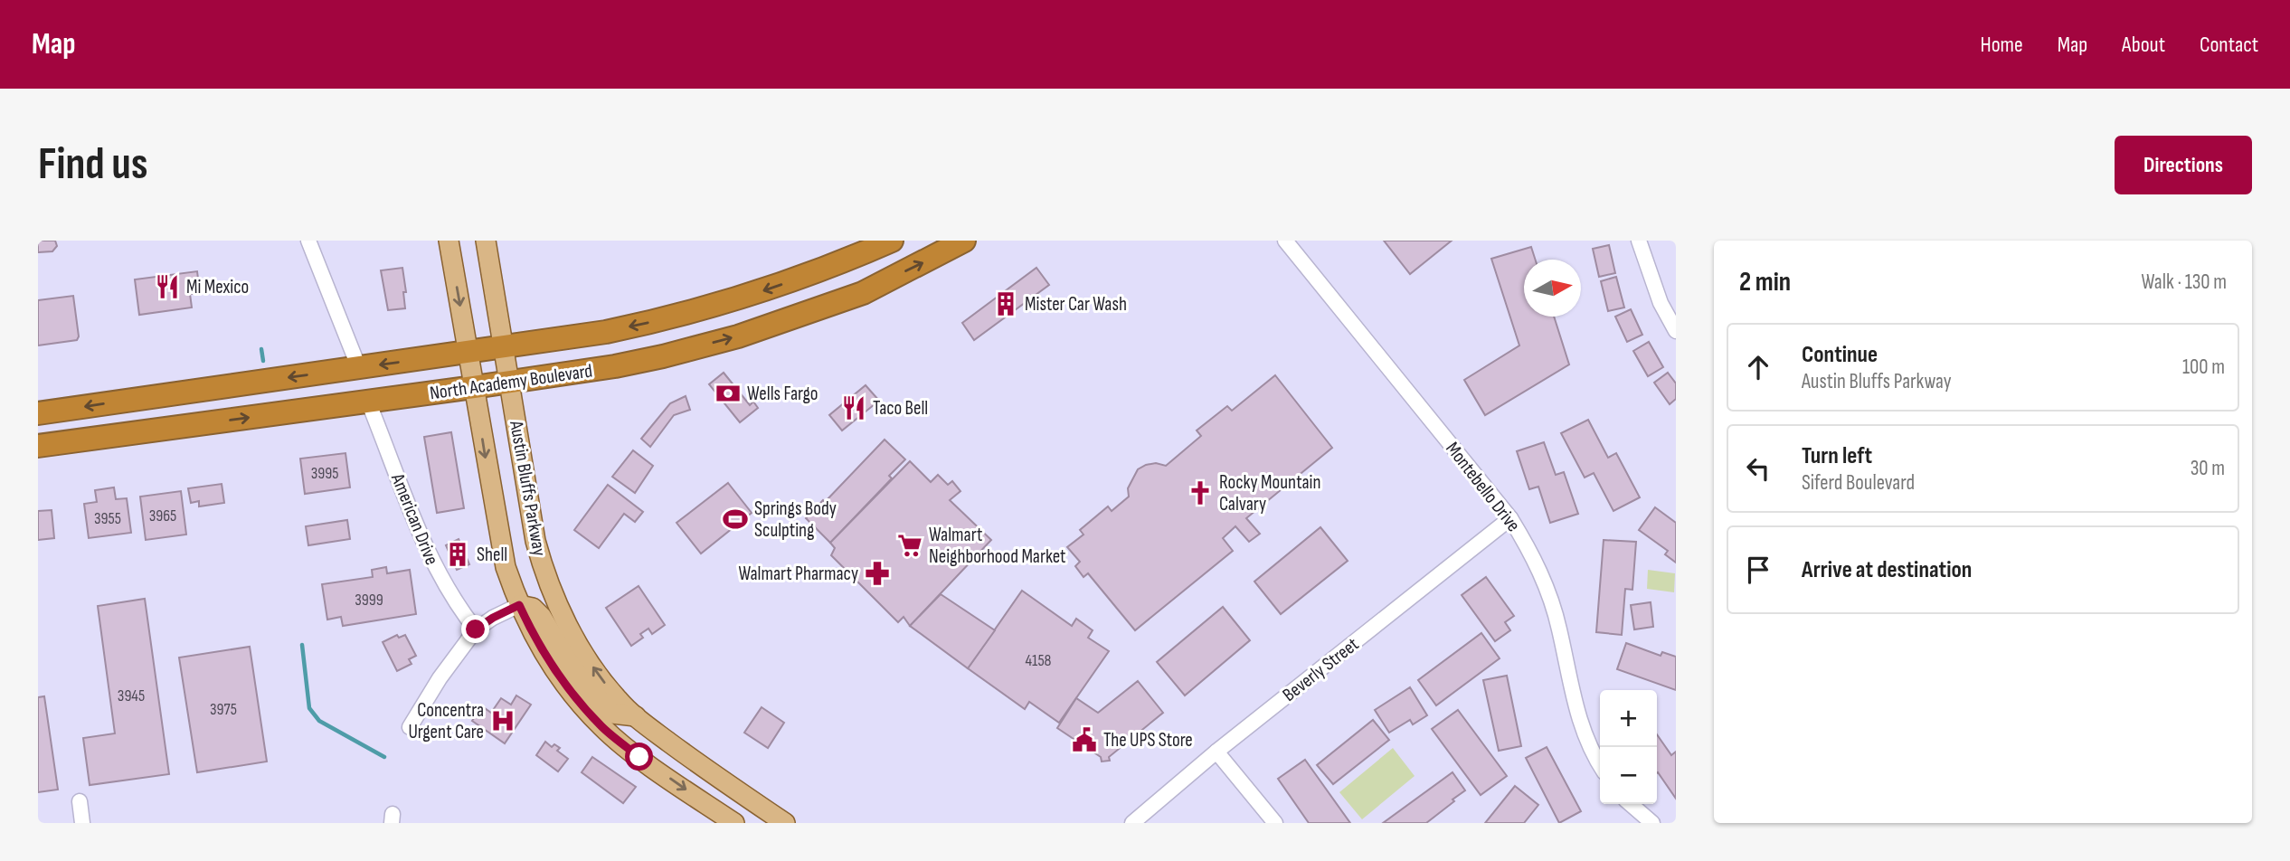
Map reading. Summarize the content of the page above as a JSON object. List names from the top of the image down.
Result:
{
  "streets": {
    "highway": ["North Academy Boulevard"],
    "main road": ["Austin Bluffs Parkway"],
    "street": ["Montebello Drive", "American Drive", "Beverly Street"]
  },
  "crossings": [
    ["North Academy Boulevard", "Austin Bluffs Parkway"],
    ["North Academy Boulevard", "American Drive"],
    ["Montebello Drive", "Beverly Street"]
  ],
  "places": {
    "restaurant": ["Mi Mexico", "Taco Bell"],
    "building": ["Mister Car Wash", "Shell"],
    "bank": ["Wells Fargo"],
    "church": ["Rocky Mountain Calvary"],
    "sports": ["Springs Body Sculpting"],
    "supermarket": ["Walmart Neighborhood Market"],
    "pharmacy": ["Walmart Pharmacy"],
    "hospital": ["Concentra Urgent Care"],
    "public building": ["The UPS Store"]
  },
  "house_numbers": [
    "3995",
    "3965",
    "3955",
    "3999",
    "4158",
    "3945",
    "3975"
  ],
  "north": "right",
  "page": {
    "header": "Map",
    "nav": [
      "Home",
      "Map",
      "About",
      "Contact"
    ],
    "buttons": "Directions",
    "title": "Find us",
    "heading": ["2 min", "Walk · 130 m"],
    "list": [
      ["Continue", "Austin Bluffs Parkway", "100 m"],
      ["Turn left", "Siferd Boulevard", "30 m"],
      "Arrive at destination"
    ],
    "map_buttons": ["+", "−"]
  }
}
